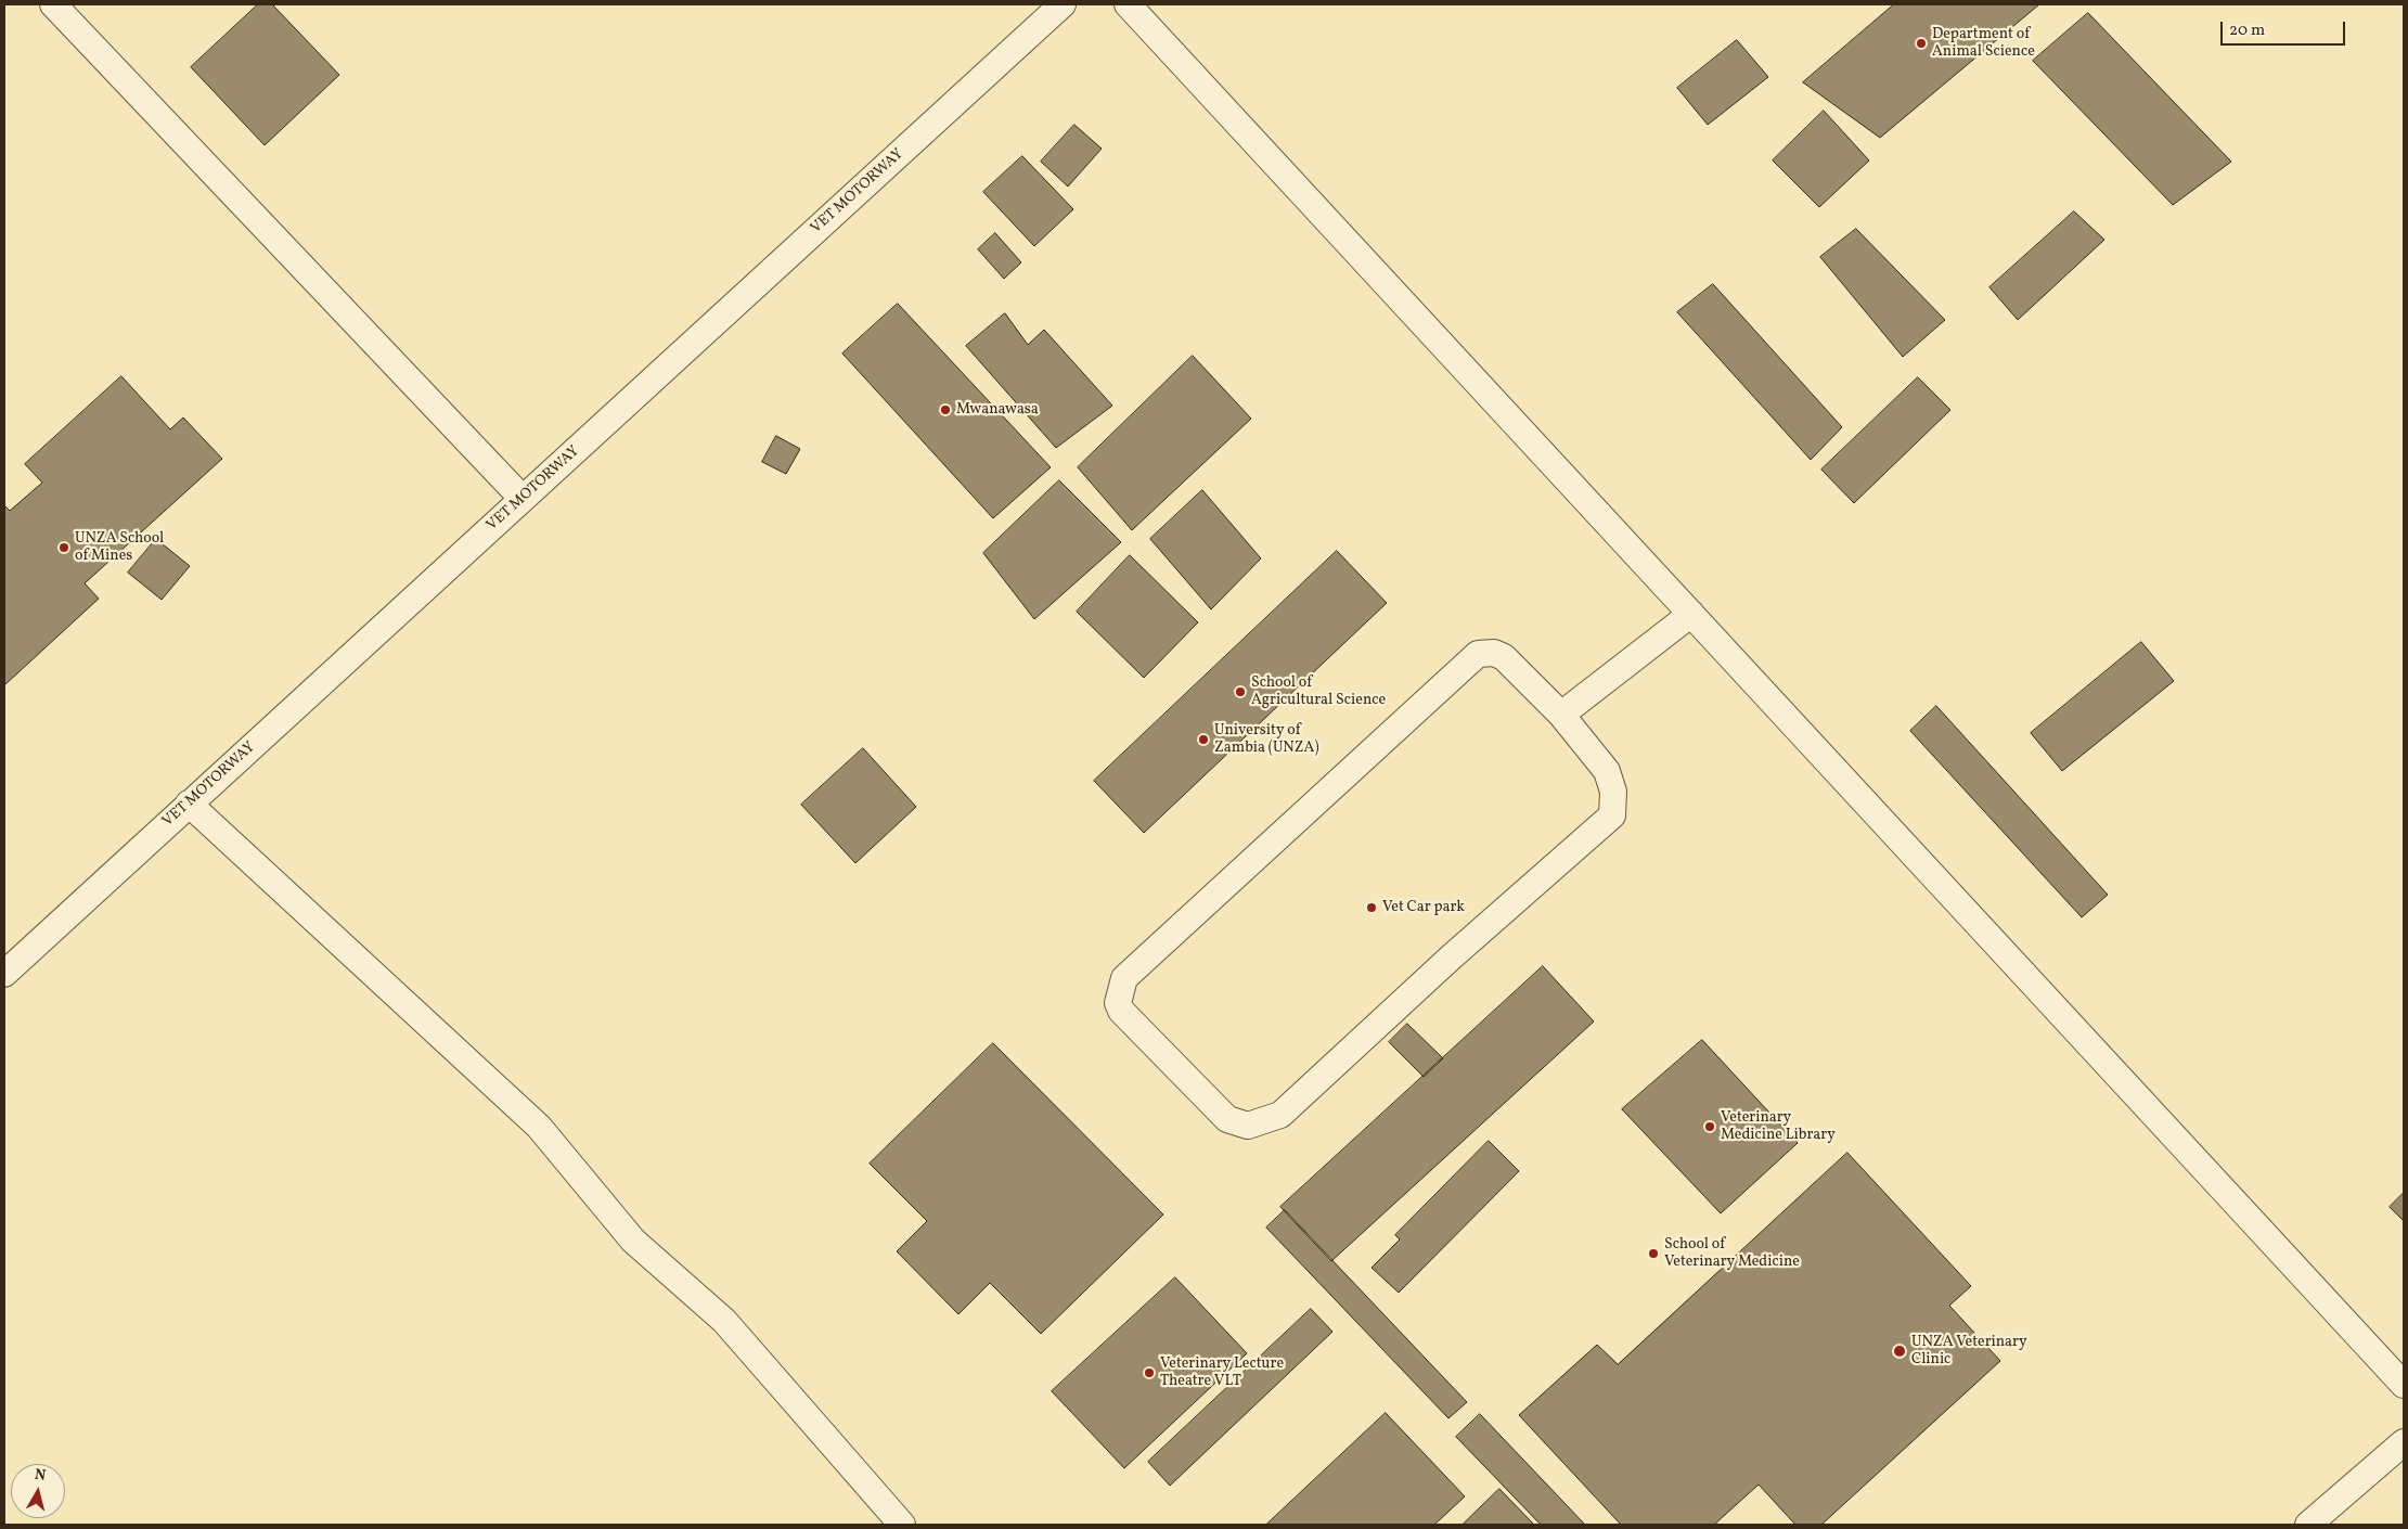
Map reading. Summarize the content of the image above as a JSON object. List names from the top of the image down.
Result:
{
  "streets": {
    "lane": ["VET MOTORWAY"]
  },
  "places": [
    "Department of Animal Science",
    "Mwanawasa",
    "UNZA School of Mines",
    "School of Agricultural Science",
    "University of Zambia (UNZA)",
    "Vet Car park",
    "Veterinary Medicine Library",
    "School of Veterinary Medicine",
    "UNZA Veterinary Clinic",
    "Veterinary Lecture Theatre VLT"
  ],
  "scale_bar": "20 m",
  "north": "top"
}
